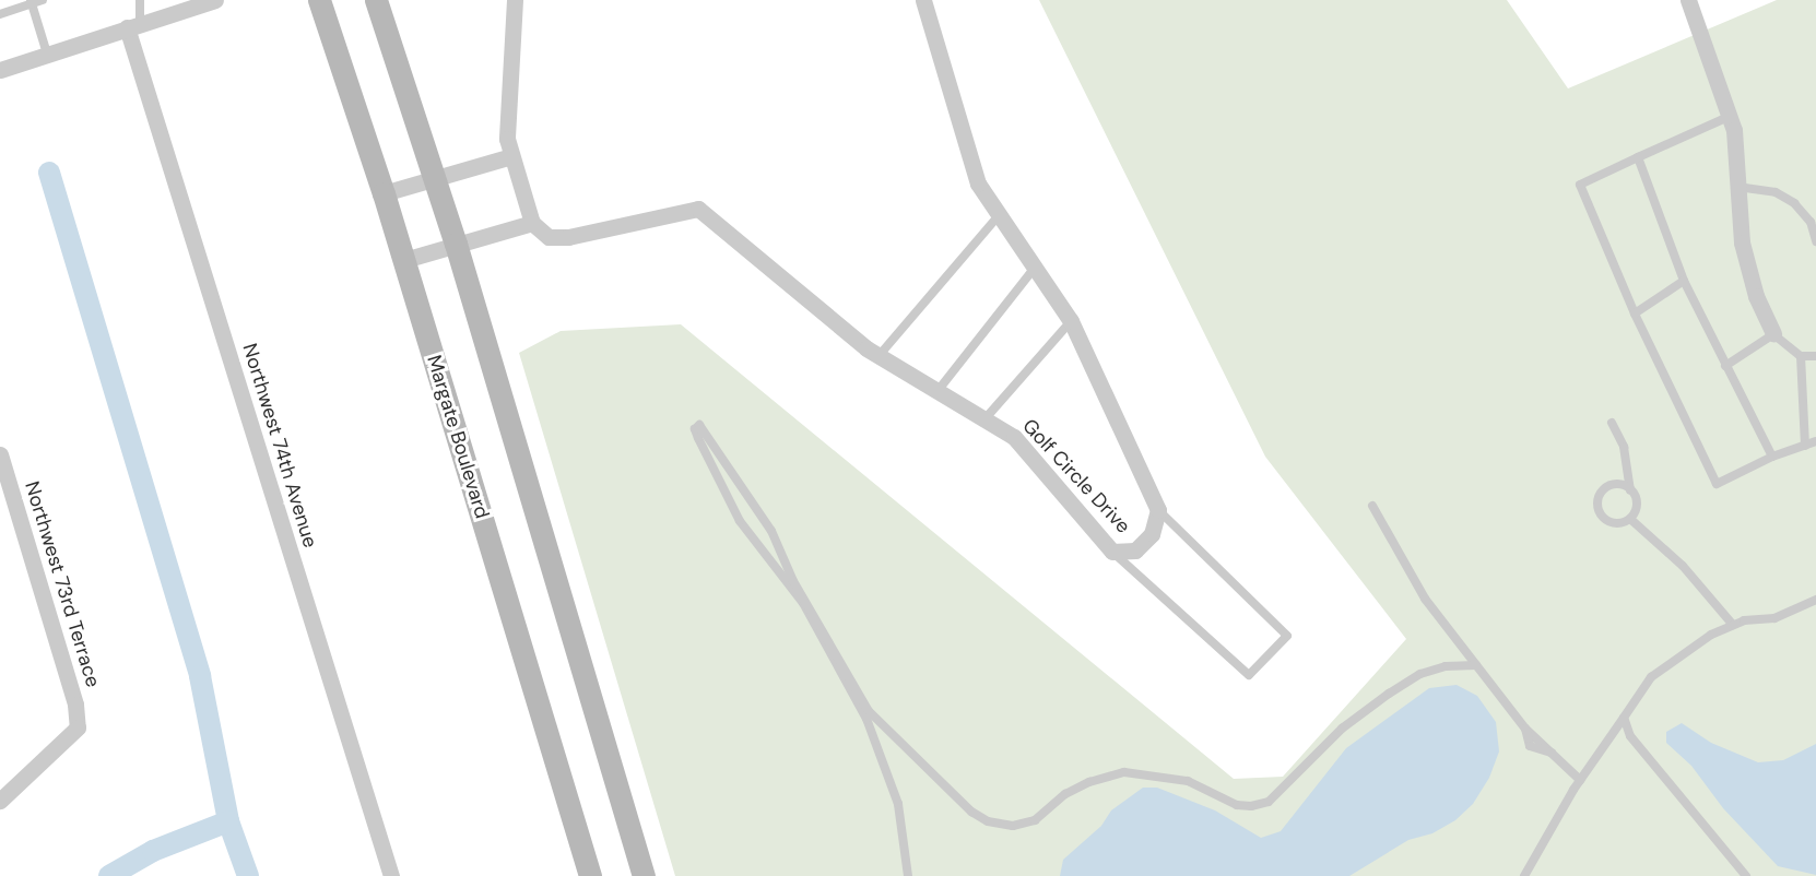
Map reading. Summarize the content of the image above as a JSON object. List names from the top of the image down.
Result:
{
  "streets": {
    "street": [
      "Margate Boulevard",
      "Northwest 74th Avenue",
      "Golf Circle Drive",
      "Northwest 73rd Terrace"
    ]
  }
}
